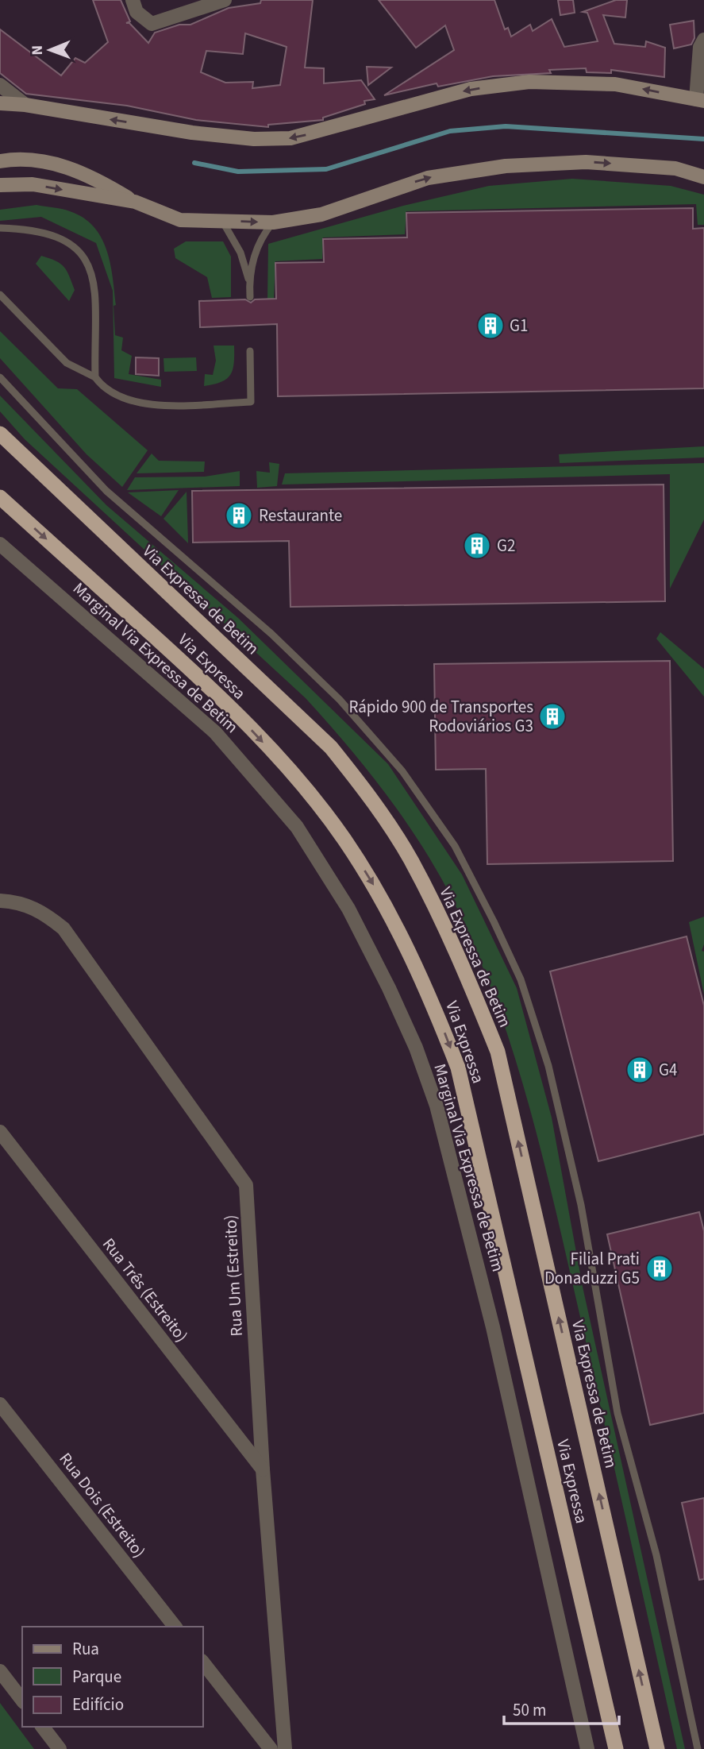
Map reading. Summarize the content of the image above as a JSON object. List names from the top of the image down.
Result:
{
  "streets": {
    "highway": ["Via Expressa de Betim", "Via Expressa"],
    "street": [
      "Marginal Via Expressa de Betim",
      "Rua Um (Estreito)",
      "Rua Três (Estreito)",
      "Rua Dois (Estreito)"
    ]
  },
  "crossings": [
    ["Rua Um (Estreito)", "Rua Três (Estreito)"]
  ],
  "one_way": ["Via Expressa de Betim", "Via Expressa"],
  "places": {
    "building": [
      "G1",
      "Restaurante",
      "G2",
      "Rápido 900 de Transportes Rodoviários G3",
      "G4",
      "Filial Prati Donaduzzi G5"
    ]
  },
  "legend": ["Rua", "Parque", "Edifício"],
  "scale_bar": "50 m",
  "north": "left"
}
